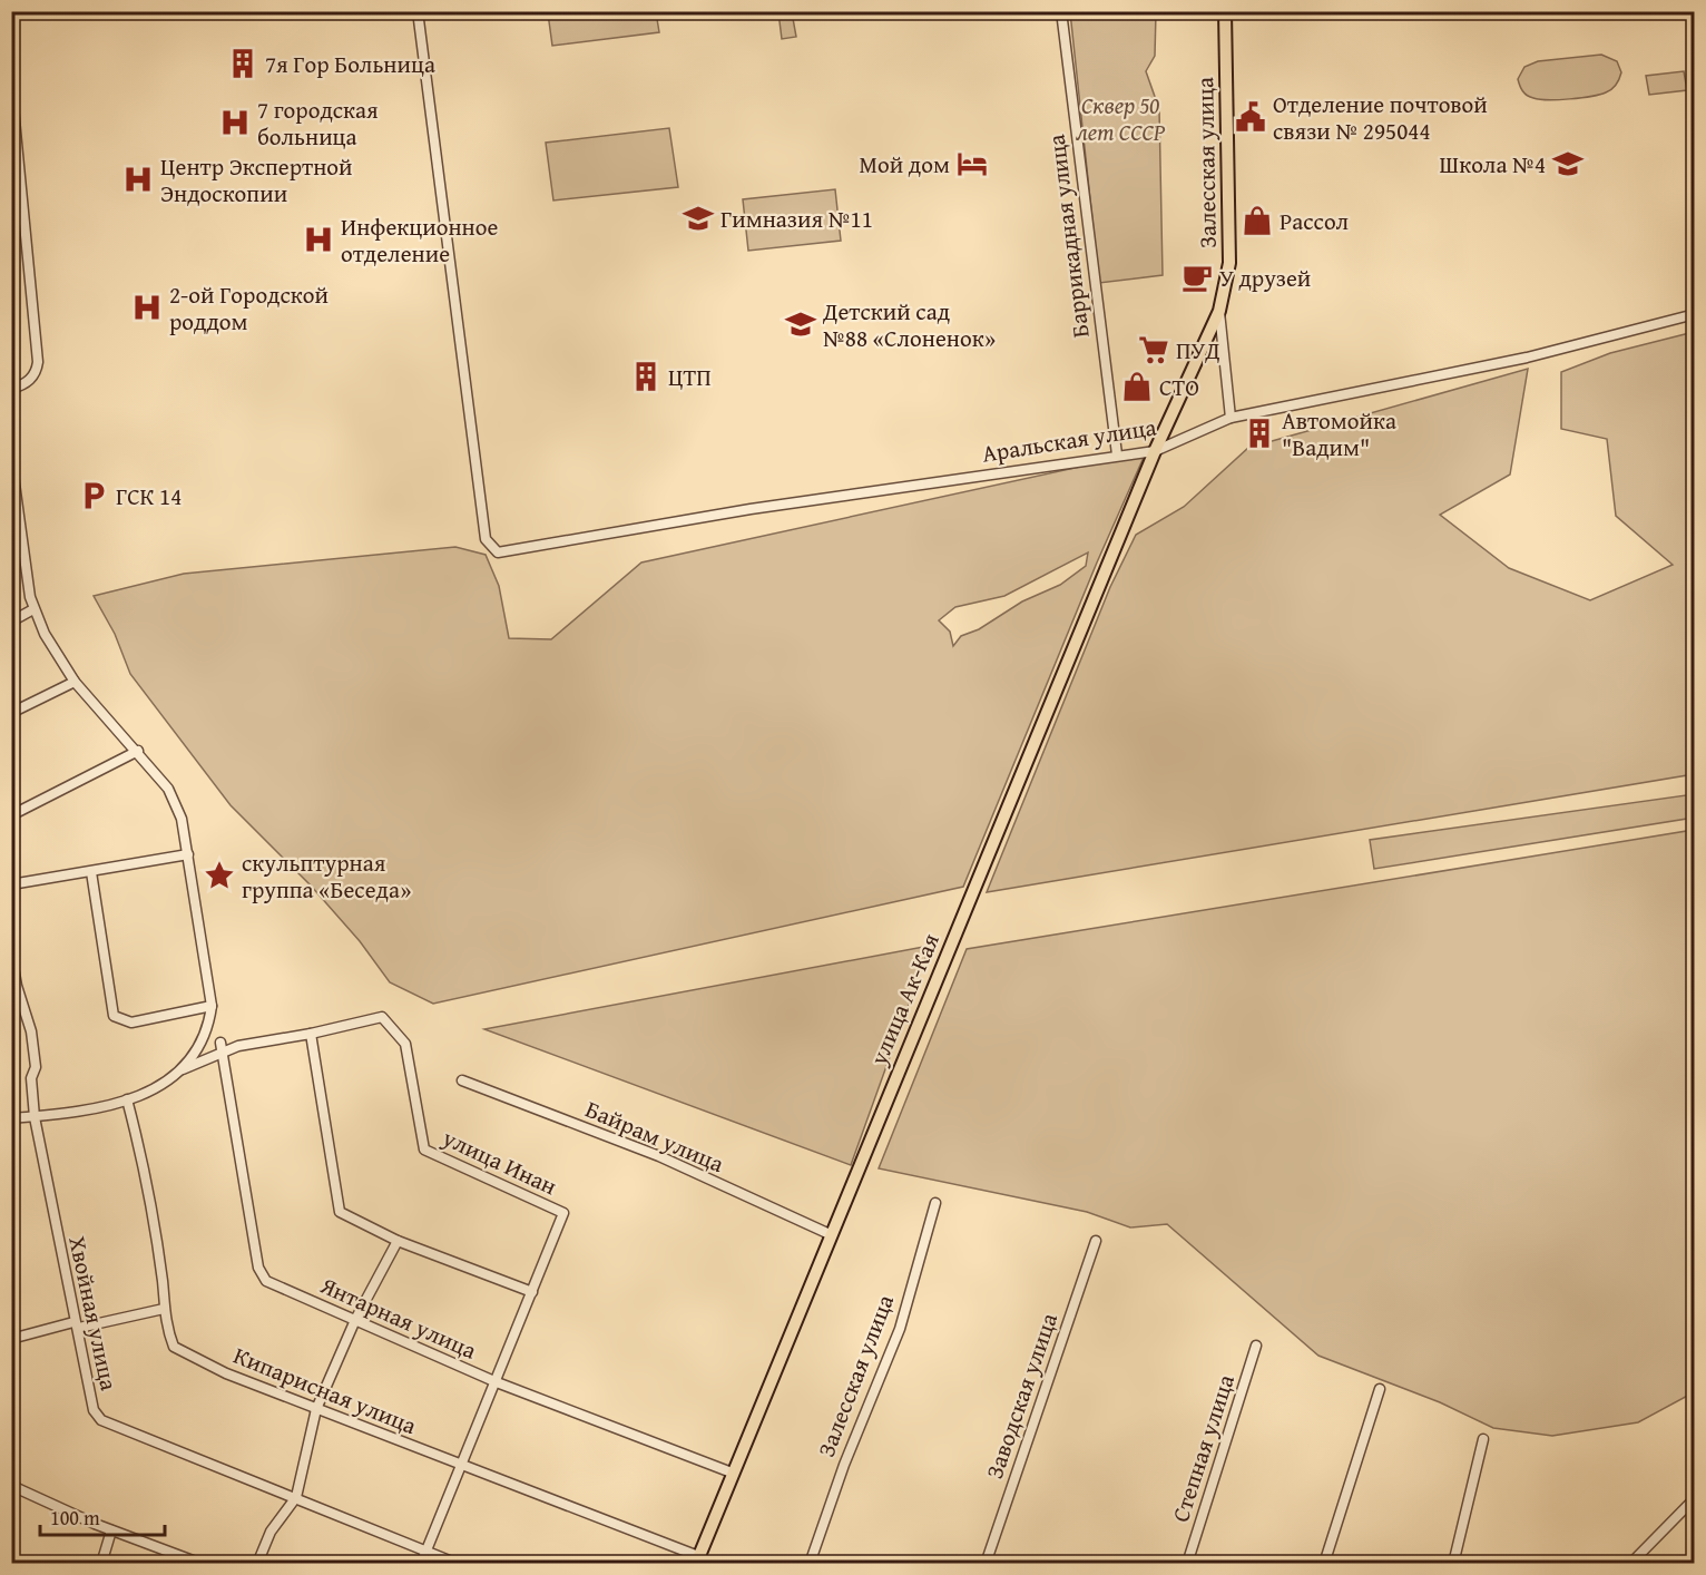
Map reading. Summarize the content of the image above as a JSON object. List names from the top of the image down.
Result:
{
  "streets": {
    "main road": ["Залесская улица", "улица Ак-Кая"],
    "street": [
      "Баррикадная улица",
      "Аральская улица",
      "Байрам улица",
      "улица Инан",
      "Хвойная улица",
      "Янтарная улица",
      "Кипарисная улица",
      "Заводская улица",
      "Степная улица"
    ]
  },
  "crossings": [
    ["Залесская улица", "Аральская улица"],
    ["Залесская улица", "улица Ак-Кая"],
    ["Баррикадная улица", "Аральская улица"],
    ["Аральская улица", "улица Ак-Кая"],
    ["улица Ак-Кая", "Байрам улица"],
    ["улица Ак-Кая", "Янтарная улица"],
    ["улица Ак-Кая", "Кипарисная улица"],
    ["улица Инан", "Хвойная улица"],
    ["улица Инан", "Янтарная улица"],
    ["улица Инан", "Кипарисная улица"]
  ],
  "parks": ["Сквер 50 лет СССР"],
  "places": {
    "building": ["7я Гор Больница", "ЦТП", "Автомойка \"Вадим\""],
    "public building": ["Отделение почтовой связи № 295044"],
    "hospital": [
      "7 городская больница",
      "Центр Экспертной Эндоскопии",
      "Инфекционное отделение",
      "2-ой Городской роддом"
    ],
    "hotel": ["Мой дом"],
    "school or university": ["Школа №4", "Гимназия №11", "Детский сад №88 «Слоненок»"],
    "shop": ["Рассол", "СТО"],
    "cafe": ["У друзей"],
    "supermarket": ["ПУД"],
    "parking": ["ГСК 14"],
    "place": ["скульптурная группа «Беседа»"]
  },
  "scale_bar": "100 m"
}
